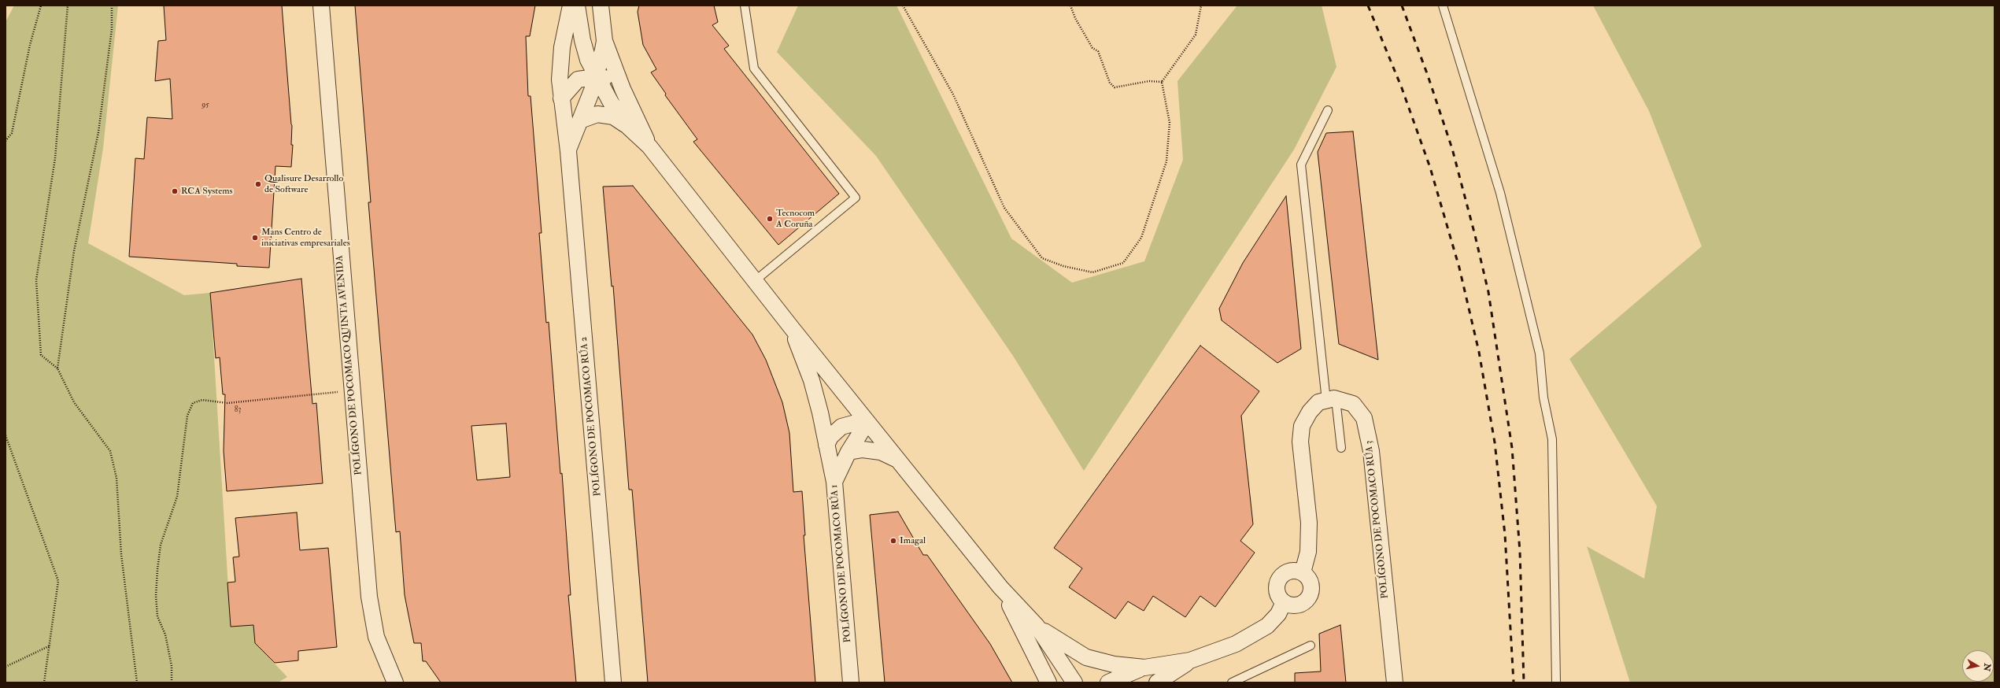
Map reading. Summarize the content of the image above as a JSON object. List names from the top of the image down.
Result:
{
  "streets": {
    "street": [
      "POLÍGONO DE POCOMACO QUINTA AVENIDA",
      "POLÍGONO DE POCOMACO RÚA 2",
      "POLÍGONO DE POCOMACO RÚA 3",
      "POLÍGONO DE POCOMACO RÚA 1"
    ]
  },
  "places": [
    "Qualisure Desarrollo de Software",
    "RCA Systems",
    "Tecnocom A Coruña",
    "Mans Centro de iniciativas empresariales",
    "Imagal"
  ],
  "house_numbers": ["95", "83"],
  "north": "right"
}
